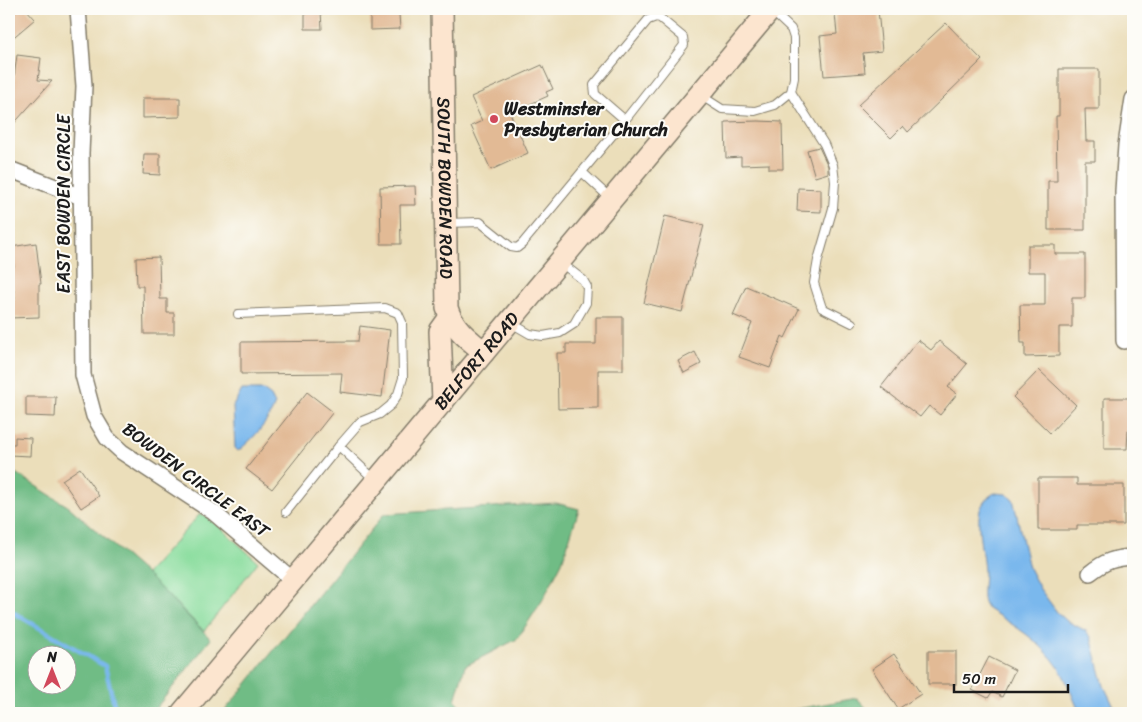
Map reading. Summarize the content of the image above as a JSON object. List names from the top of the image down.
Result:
{
  "streets": {
    "main road": ["SOUTH BOWDEN ROAD", "BELFORT ROAD"],
    "street": ["EAST BOWDEN CIRCLE", "BOWDEN CIRCLE EAST"]
  },
  "crossings": [
    ["SOUTH BOWDEN ROAD", "BELFORT ROAD"],
    ["EAST BOWDEN CIRCLE", "BOWDEN CIRCLE EAST"],
    ["BELFORT ROAD", "BOWDEN CIRCLE EAST"]
  ],
  "places": ["Westminster Presbyterian Church"],
  "scale_bar": "50 m",
  "north": "top"
}
